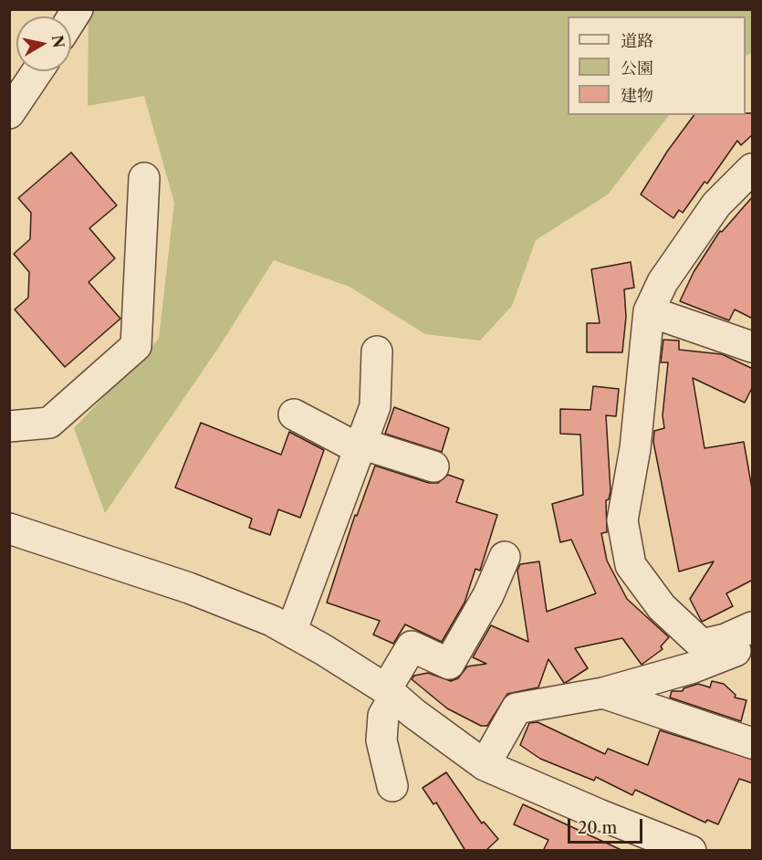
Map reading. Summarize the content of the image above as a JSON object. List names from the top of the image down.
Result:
{
  "legend": ["道路", "公園", "建物"],
  "scale_bar": "20 m",
  "north": "right"
}
